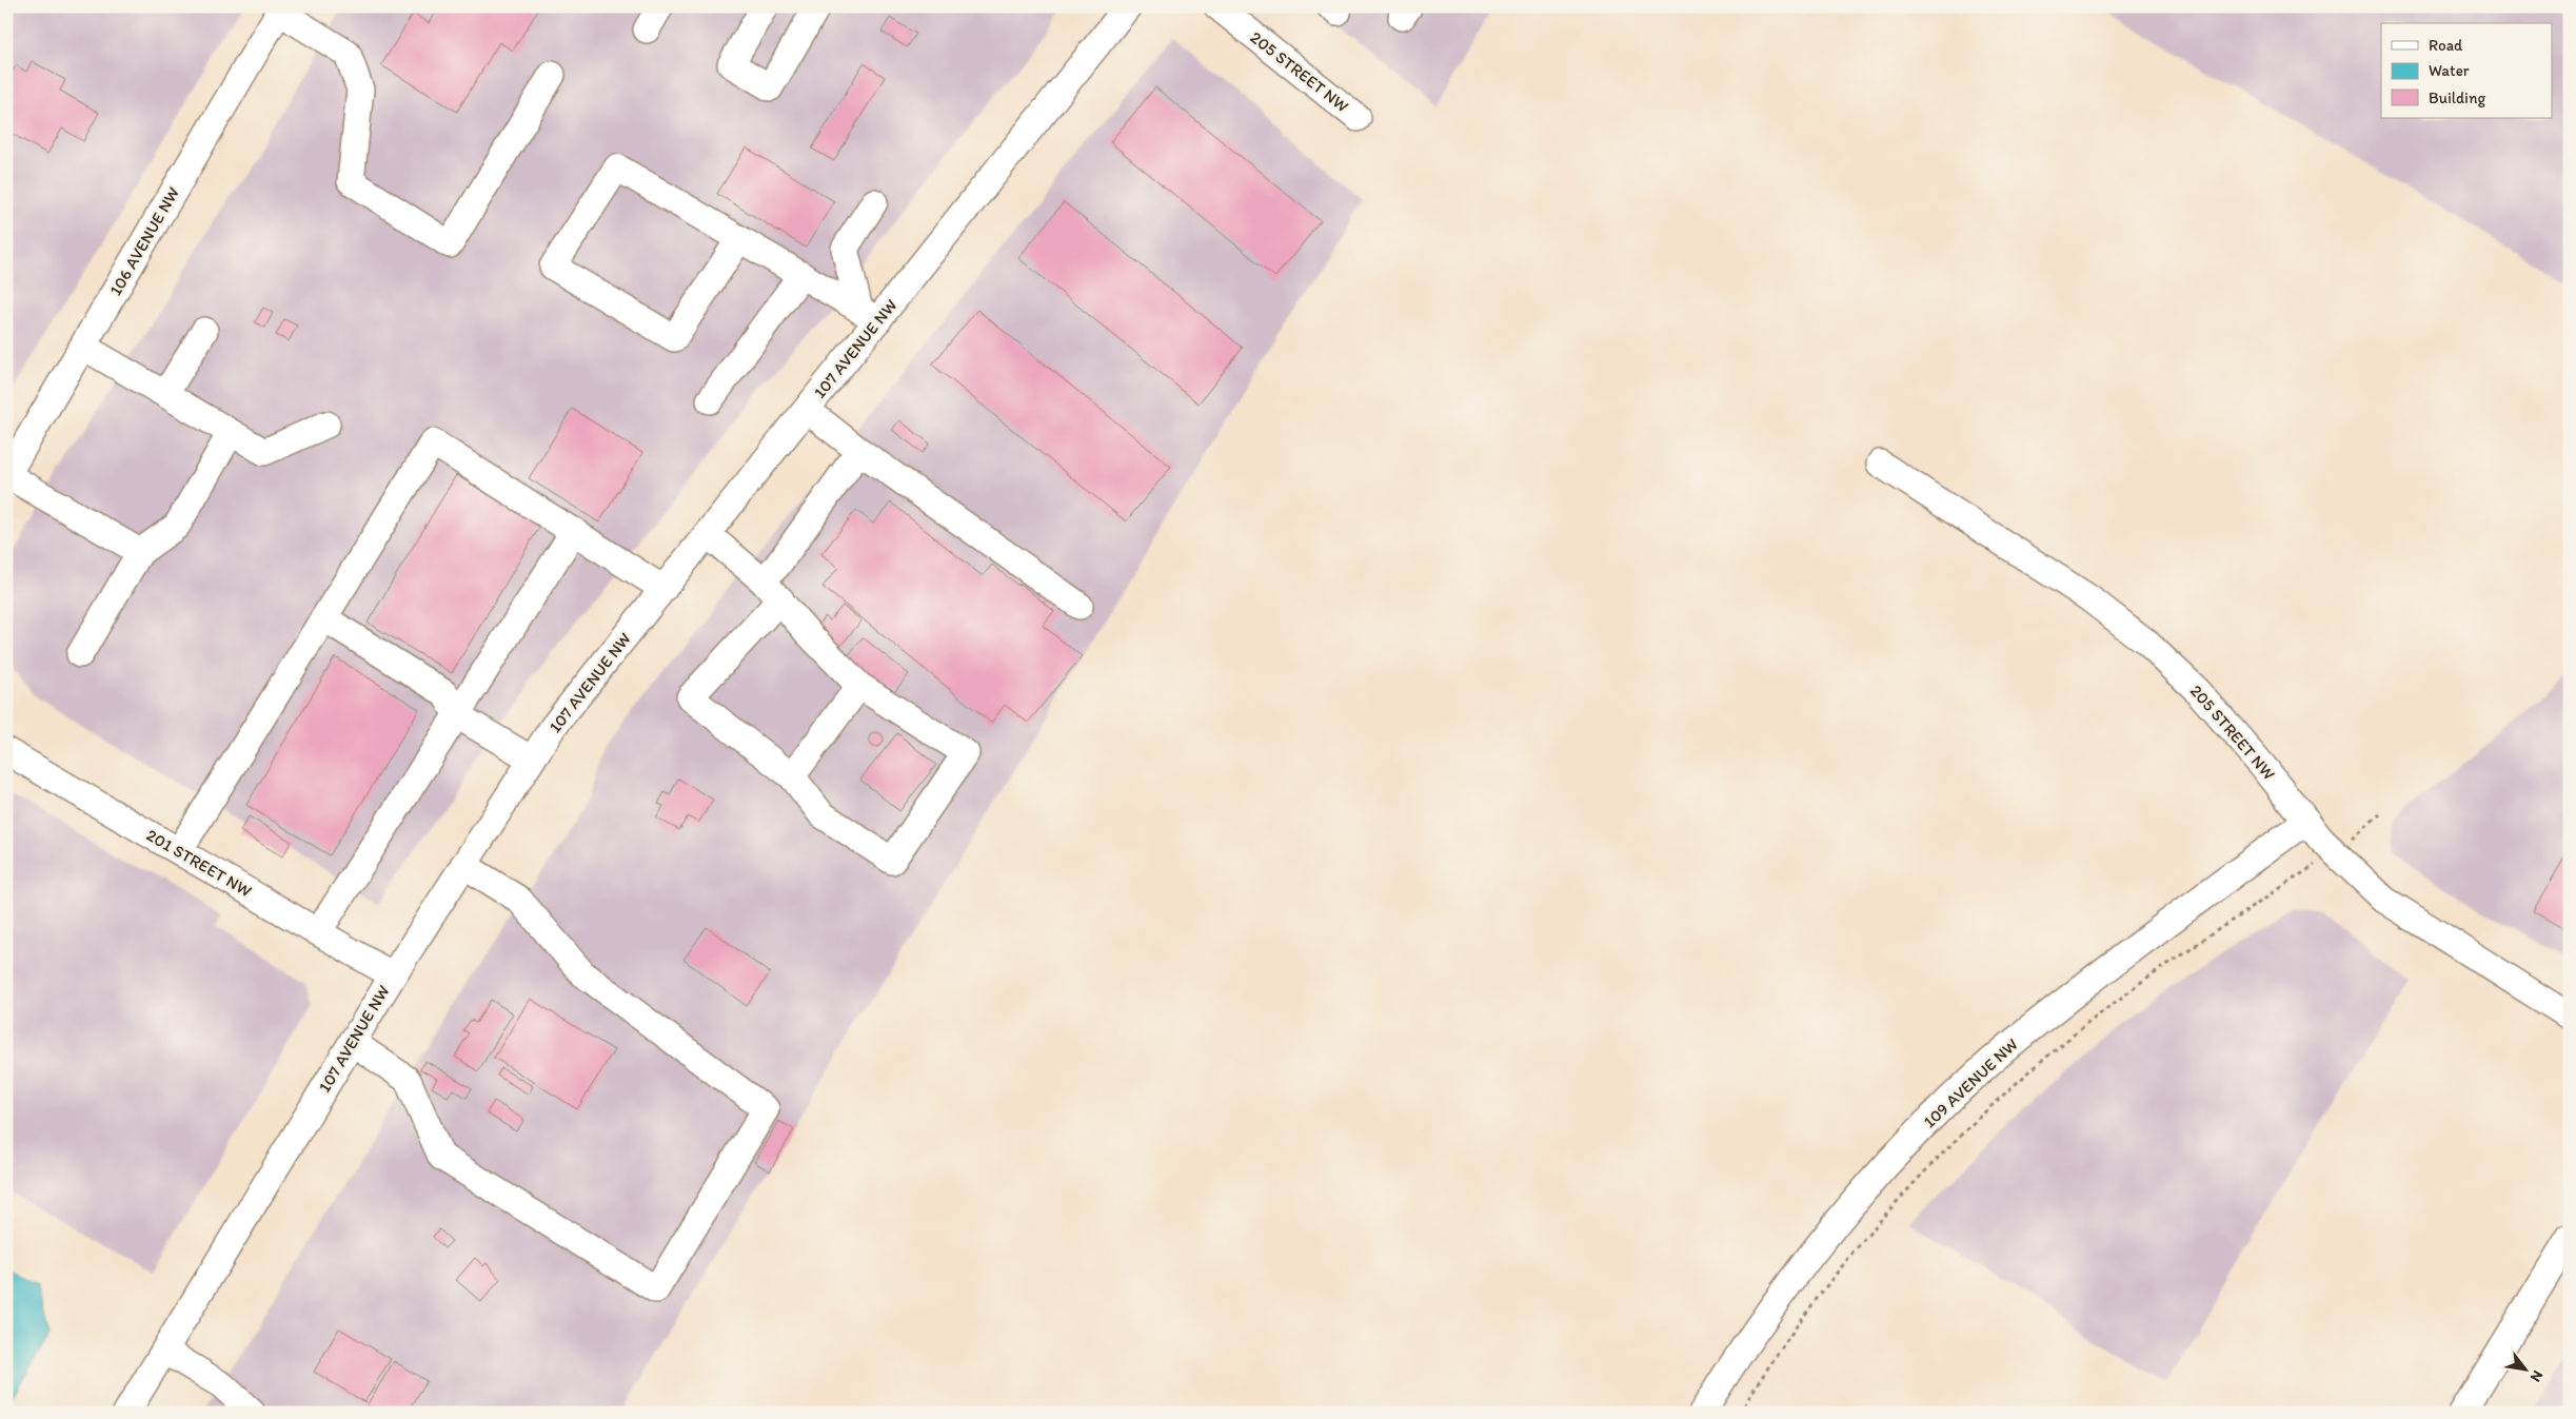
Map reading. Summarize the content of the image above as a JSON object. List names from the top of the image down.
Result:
{
  "streets": {
    "street": [
      "205 STREET NW",
      "106 AVENUE NW",
      "107 AVENUE NW",
      "201 STREET NW",
      "109 AVENUE NW"
    ]
  },
  "crossings": [
    ["205 STREET NW", "109 AVENUE NW"],
    ["107 AVENUE NW", "201 STREET NW"]
  ],
  "legend": ["Road", "Water", "Building"],
  "north": "bottom right"
}
